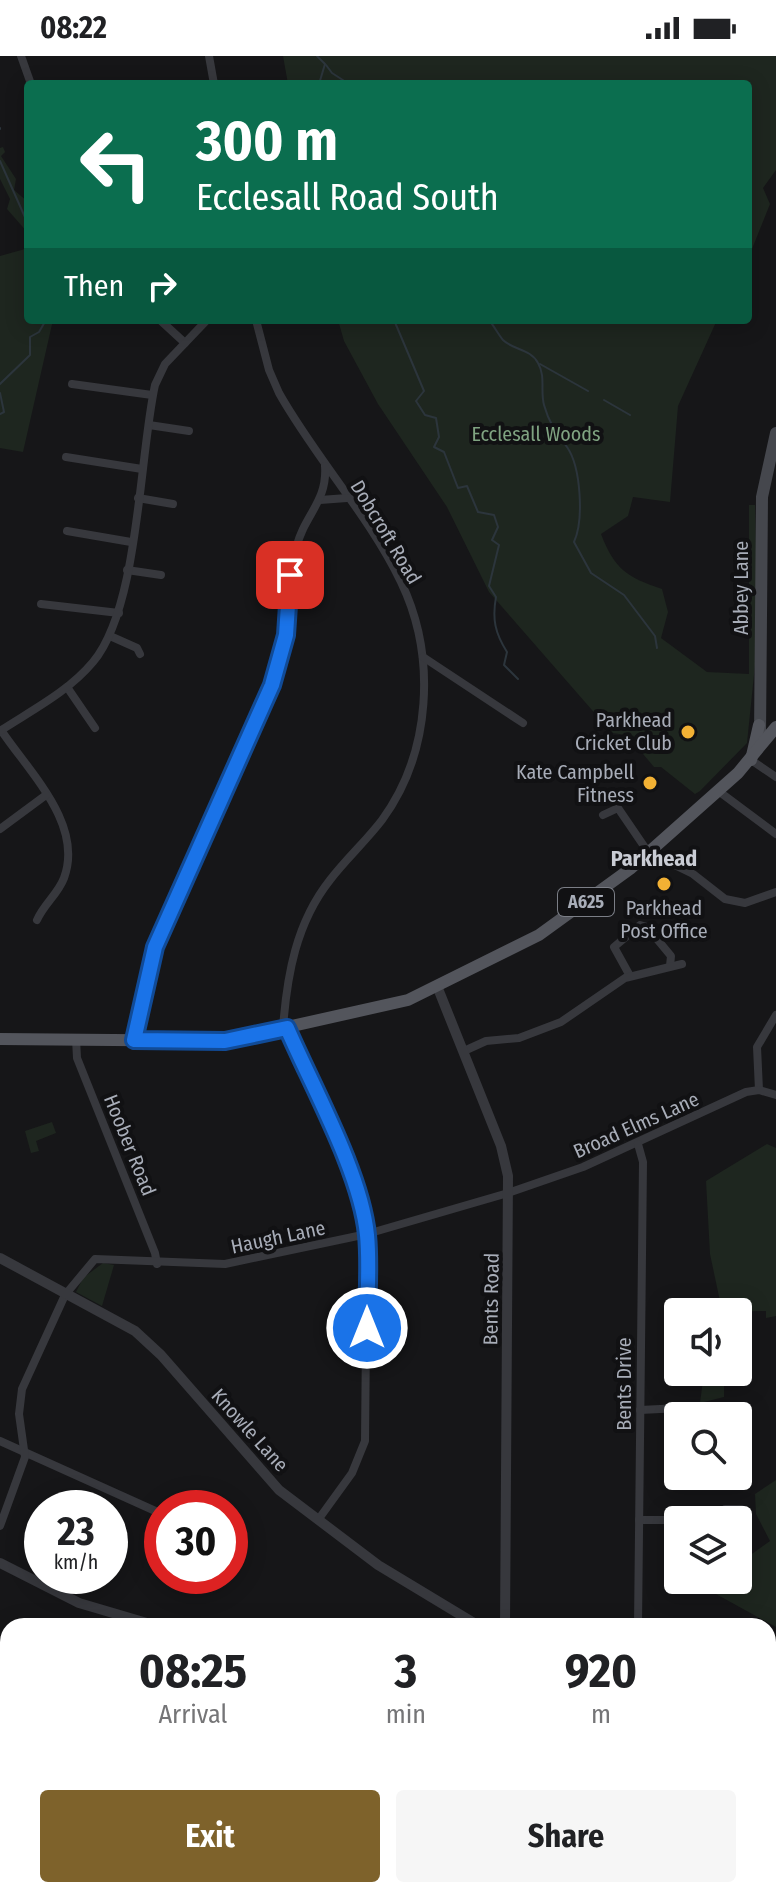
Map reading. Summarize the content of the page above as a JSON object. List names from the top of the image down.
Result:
{
  "streets": {
    "main road": ["Abbey Lane", "A625"],
    "street": [
      "Dobcroft Road",
      "Broad Elms Lane",
      "Hoober Road",
      "Haugh Lane",
      "Bents Road",
      "Bents Drive",
      "Knowle Lane"
    ]
  },
  "crossings": [
    ["Dobcroft Road", "A625"],
    ["Abbey Lane", "A625"],
    ["A625", "Hoober Road"],
    ["A625", "Bents Road"],
    ["Broad Elms Lane", "Haugh Lane"],
    ["Broad Elms Lane", "Bents Road"],
    ["Broad Elms Lane", "Bents Drive"],
    ["Hoober Road", "Haugh Lane"],
    ["Haugh Lane", "Bents Road"],
    ["Haugh Lane", "Knowle Lane"]
  ],
  "districts": ["Parkhead"],
  "parks": ["Ecclesall Woods"],
  "places": ["Parkhead Cricket Club", "Kate Campbell Fitness", "Parkhead Post Office"],
  "page": {
    "status": "08:22",
    "turn": ["300 m", "Ecclesall Road South"],
    "then": "Then",
    "speed": "23 km/h",
    "limit": "30",
    "eta": [
      "08:25",
      "Arrival",
      "3",
      "min",
      "920",
      "m"
    ],
    "buttons": ["Exit", "Share"]
  }
}
